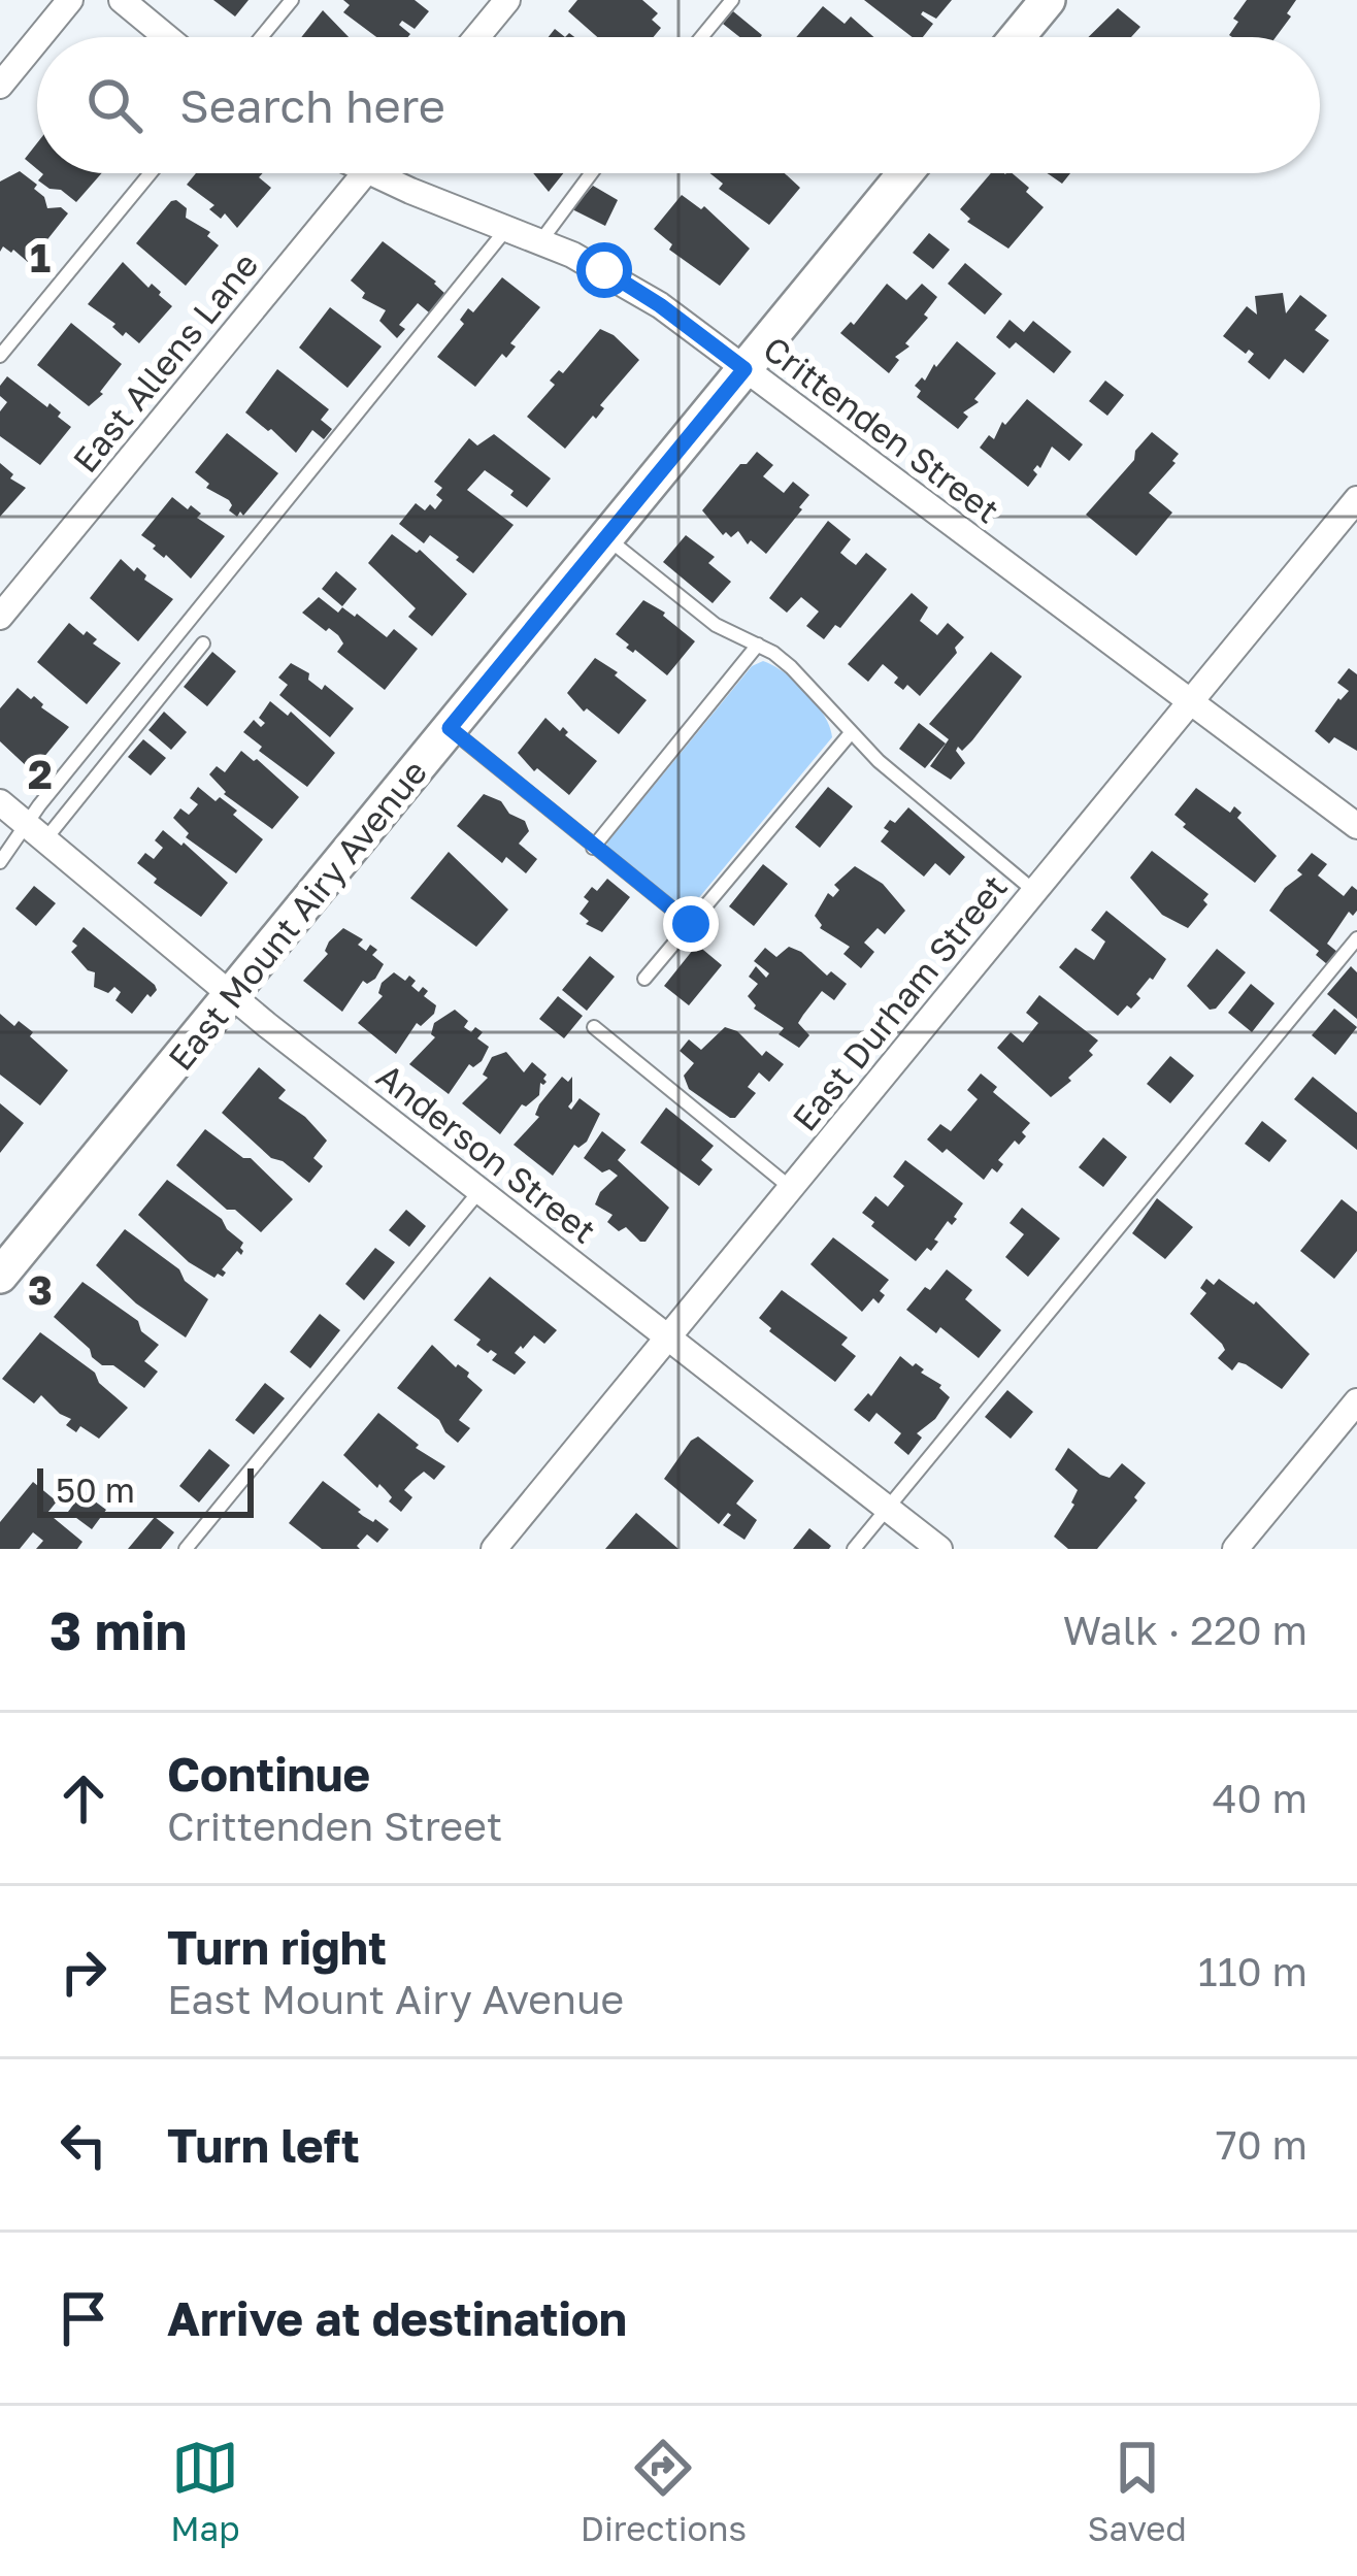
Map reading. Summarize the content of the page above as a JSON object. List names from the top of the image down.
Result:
{
  "streets": {
    "main road": ["East Mount Airy Avenue"],
    "street": [
      "East Allens Lane",
      "Crittenden Street",
      "East Durham Street",
      "Anderson Street"
    ]
  },
  "crossings": [
    ["Crittenden Street", "East Mount Airy Avenue"],
    ["Crittenden Street", "East Durham Street"],
    ["East Mount Airy Avenue", "Anderson Street"],
    ["East Durham Street", "Anderson Street"]
  ],
  "scale_bar": "50 m",
  "page": {
    "search": "Search here",
    "scale": "50 m",
    "heading": ["3 min", "Walk · 220 m"],
    "list": [
      ["Continue", "Crittenden Street", "40 m"],
      ["Turn right", "East Mount Airy Avenue", "110 m"],
      ["Turn left", "70 m"],
      "Arrive at destination"
    ],
    "nav": ["Map", "Directions", "Saved"]
  },
  "grid": {
    "rows": ["1", "2", "3"]
  }
}
